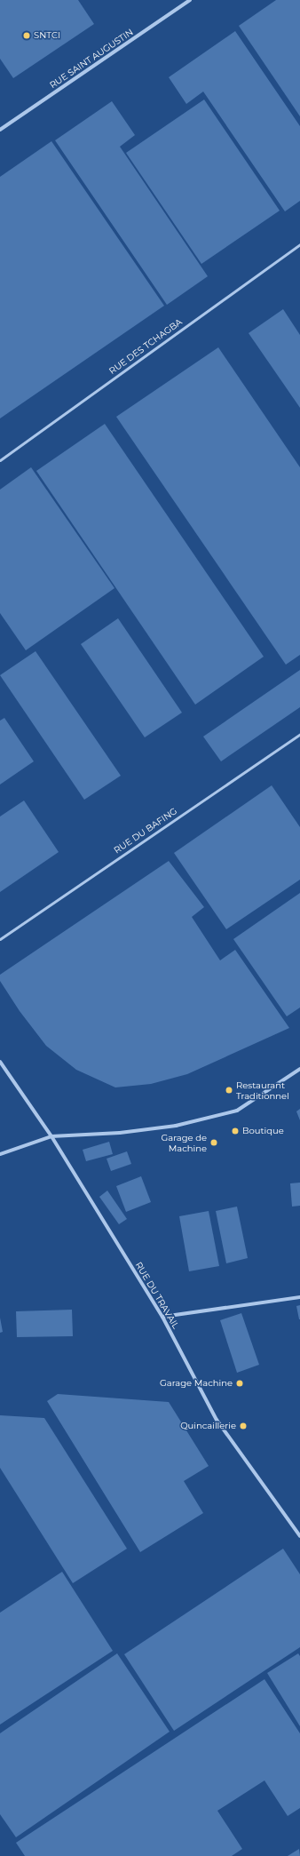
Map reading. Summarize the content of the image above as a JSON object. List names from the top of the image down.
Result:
{
  "streets": {
    "street": ["RUE SAINT AUGUSTIN", "RUE DU TRAVAIL"],
    "lane": ["RUE DES TCHAGBA", "RUE DU BAFING"]
  },
  "places": [
    "SNTCI",
    "Restaurant Traditionnel",
    "Boutique",
    "Garage de Machine",
    "Garage Machine",
    "Quincaillerie"
  ]
}
